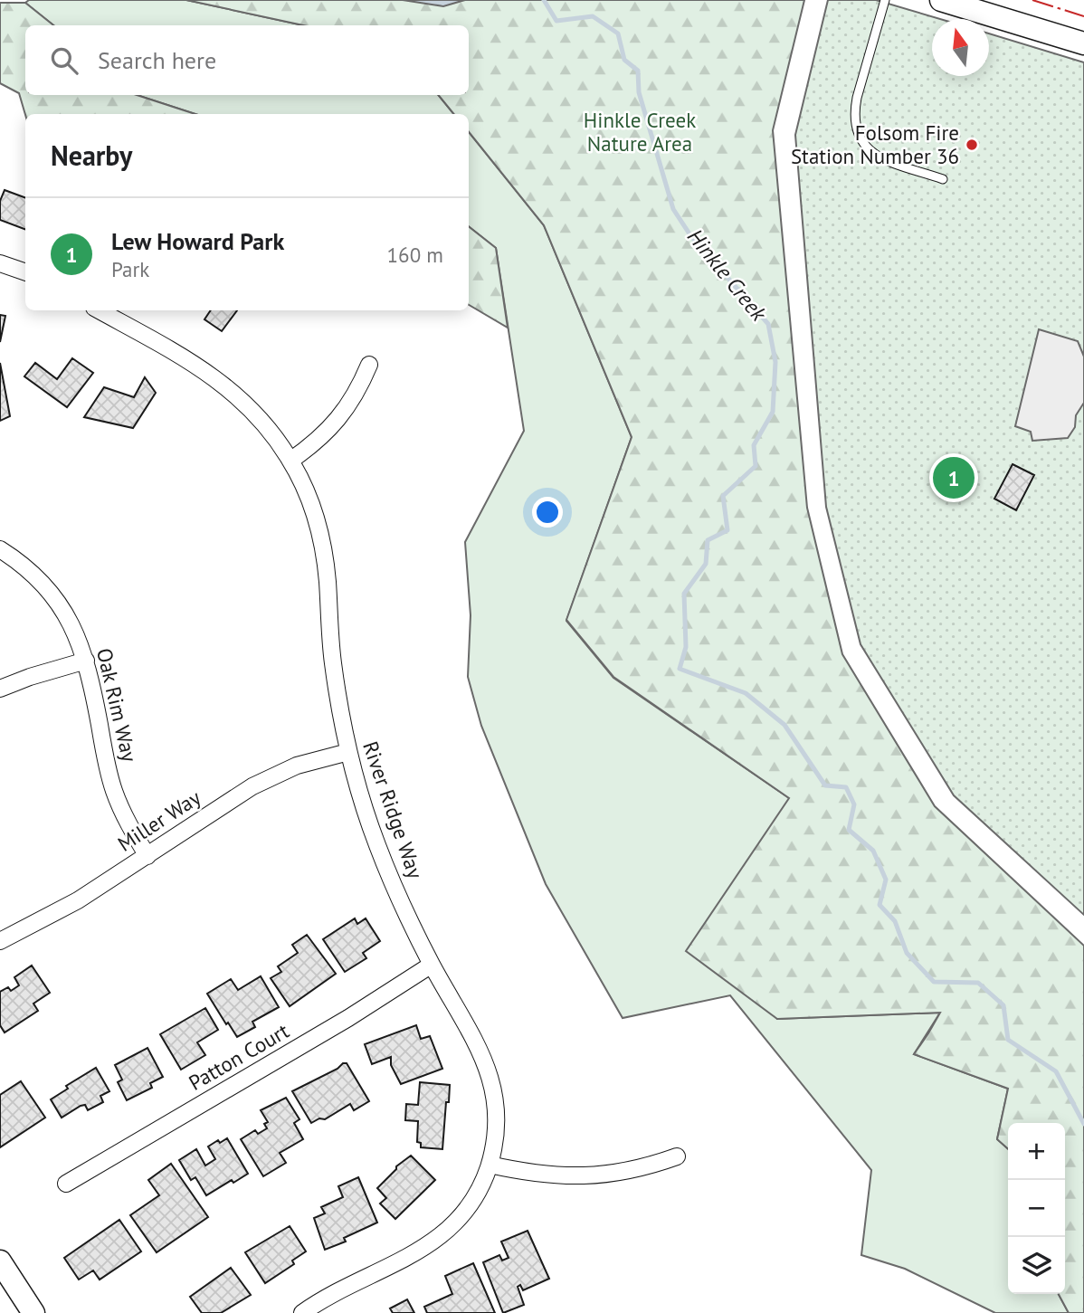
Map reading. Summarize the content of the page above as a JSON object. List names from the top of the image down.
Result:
{
  "streets": {
    "street": [
      "Oak Rim Way",
      "River Ridge Way",
      "Miller Way",
      "Patton Court"
    ]
  },
  "crossings": [
    ["Oak Rim Way", "Miller Way"],
    ["River Ridge Way", "Miller Way"],
    ["River Ridge Way", "Patton Court"]
  ],
  "water": ["Hinkle Creek"],
  "parks": ["Hinkle Creek Nature Area"],
  "places": ["Folsom Fire Station Number 36"],
  "north": "top",
  "page": {
    "search": "Search here",
    "heading": "Nearby",
    "list": [
      {
        "mark": "1",
        "name": "Lew Howard Park",
        "note": "Park",
        "value": "160 m"
      }
    ],
    "pins": "1",
    "map_buttons": ["+", "−"]
  }
}
